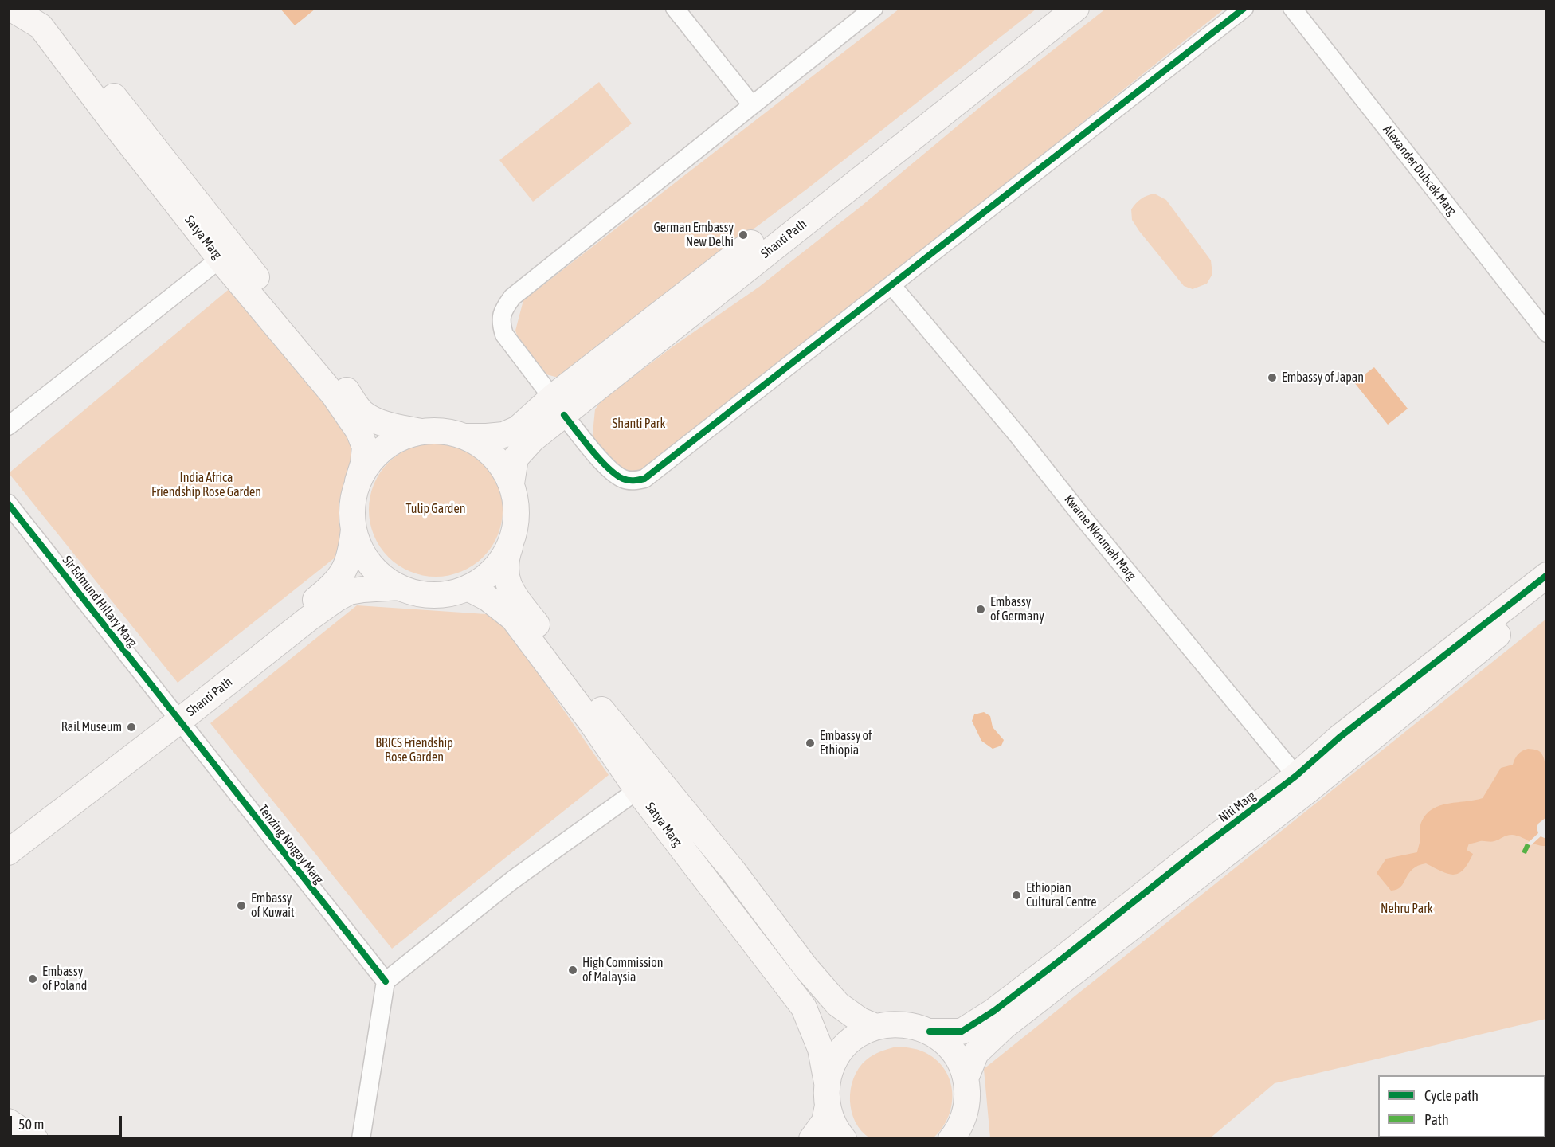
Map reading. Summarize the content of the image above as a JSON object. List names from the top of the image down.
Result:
{
  "streets": {
    "main road": ["Satya Marg", "Shanti Path", "Niti Marg"],
    "street": [
      "Alexander Dubcek Marg",
      "Kwame Nkrumah Marg",
      "Sir Edmund Hillary Marg",
      "Tenzing Norgay Marg"
    ]
  },
  "crossings": [
    ["Satya Marg", "Shanti Path"],
    ["Shanti Path", "Sir Edmund Hillary Marg"],
    ["Shanti Path", "Tenzing Norgay Marg"],
    ["Kwame Nkrumah Marg", "Niti Marg"],
    ["Sir Edmund Hillary Marg", "Tenzing Norgay Marg"]
  ],
  "parks": [
    "Shanti Park",
    "India Africa Friendship Rose Garden",
    "Tulip Garden",
    "BRICS Friendship Rose Garden",
    "Nehru Park"
  ],
  "places": [
    "German Embassy New Delhi",
    "Embassy of Japan",
    "Embassy of Germany",
    "Rail Museum",
    "Embassy of Ethiopia",
    "Ethiopian Cultural Centre",
    "Embassy of Kuwait",
    "High Commission of Malaysia",
    "Embassy of Poland"
  ],
  "legend": ["Cycle path", "Path"],
  "scale_bar": "50 m"
}
